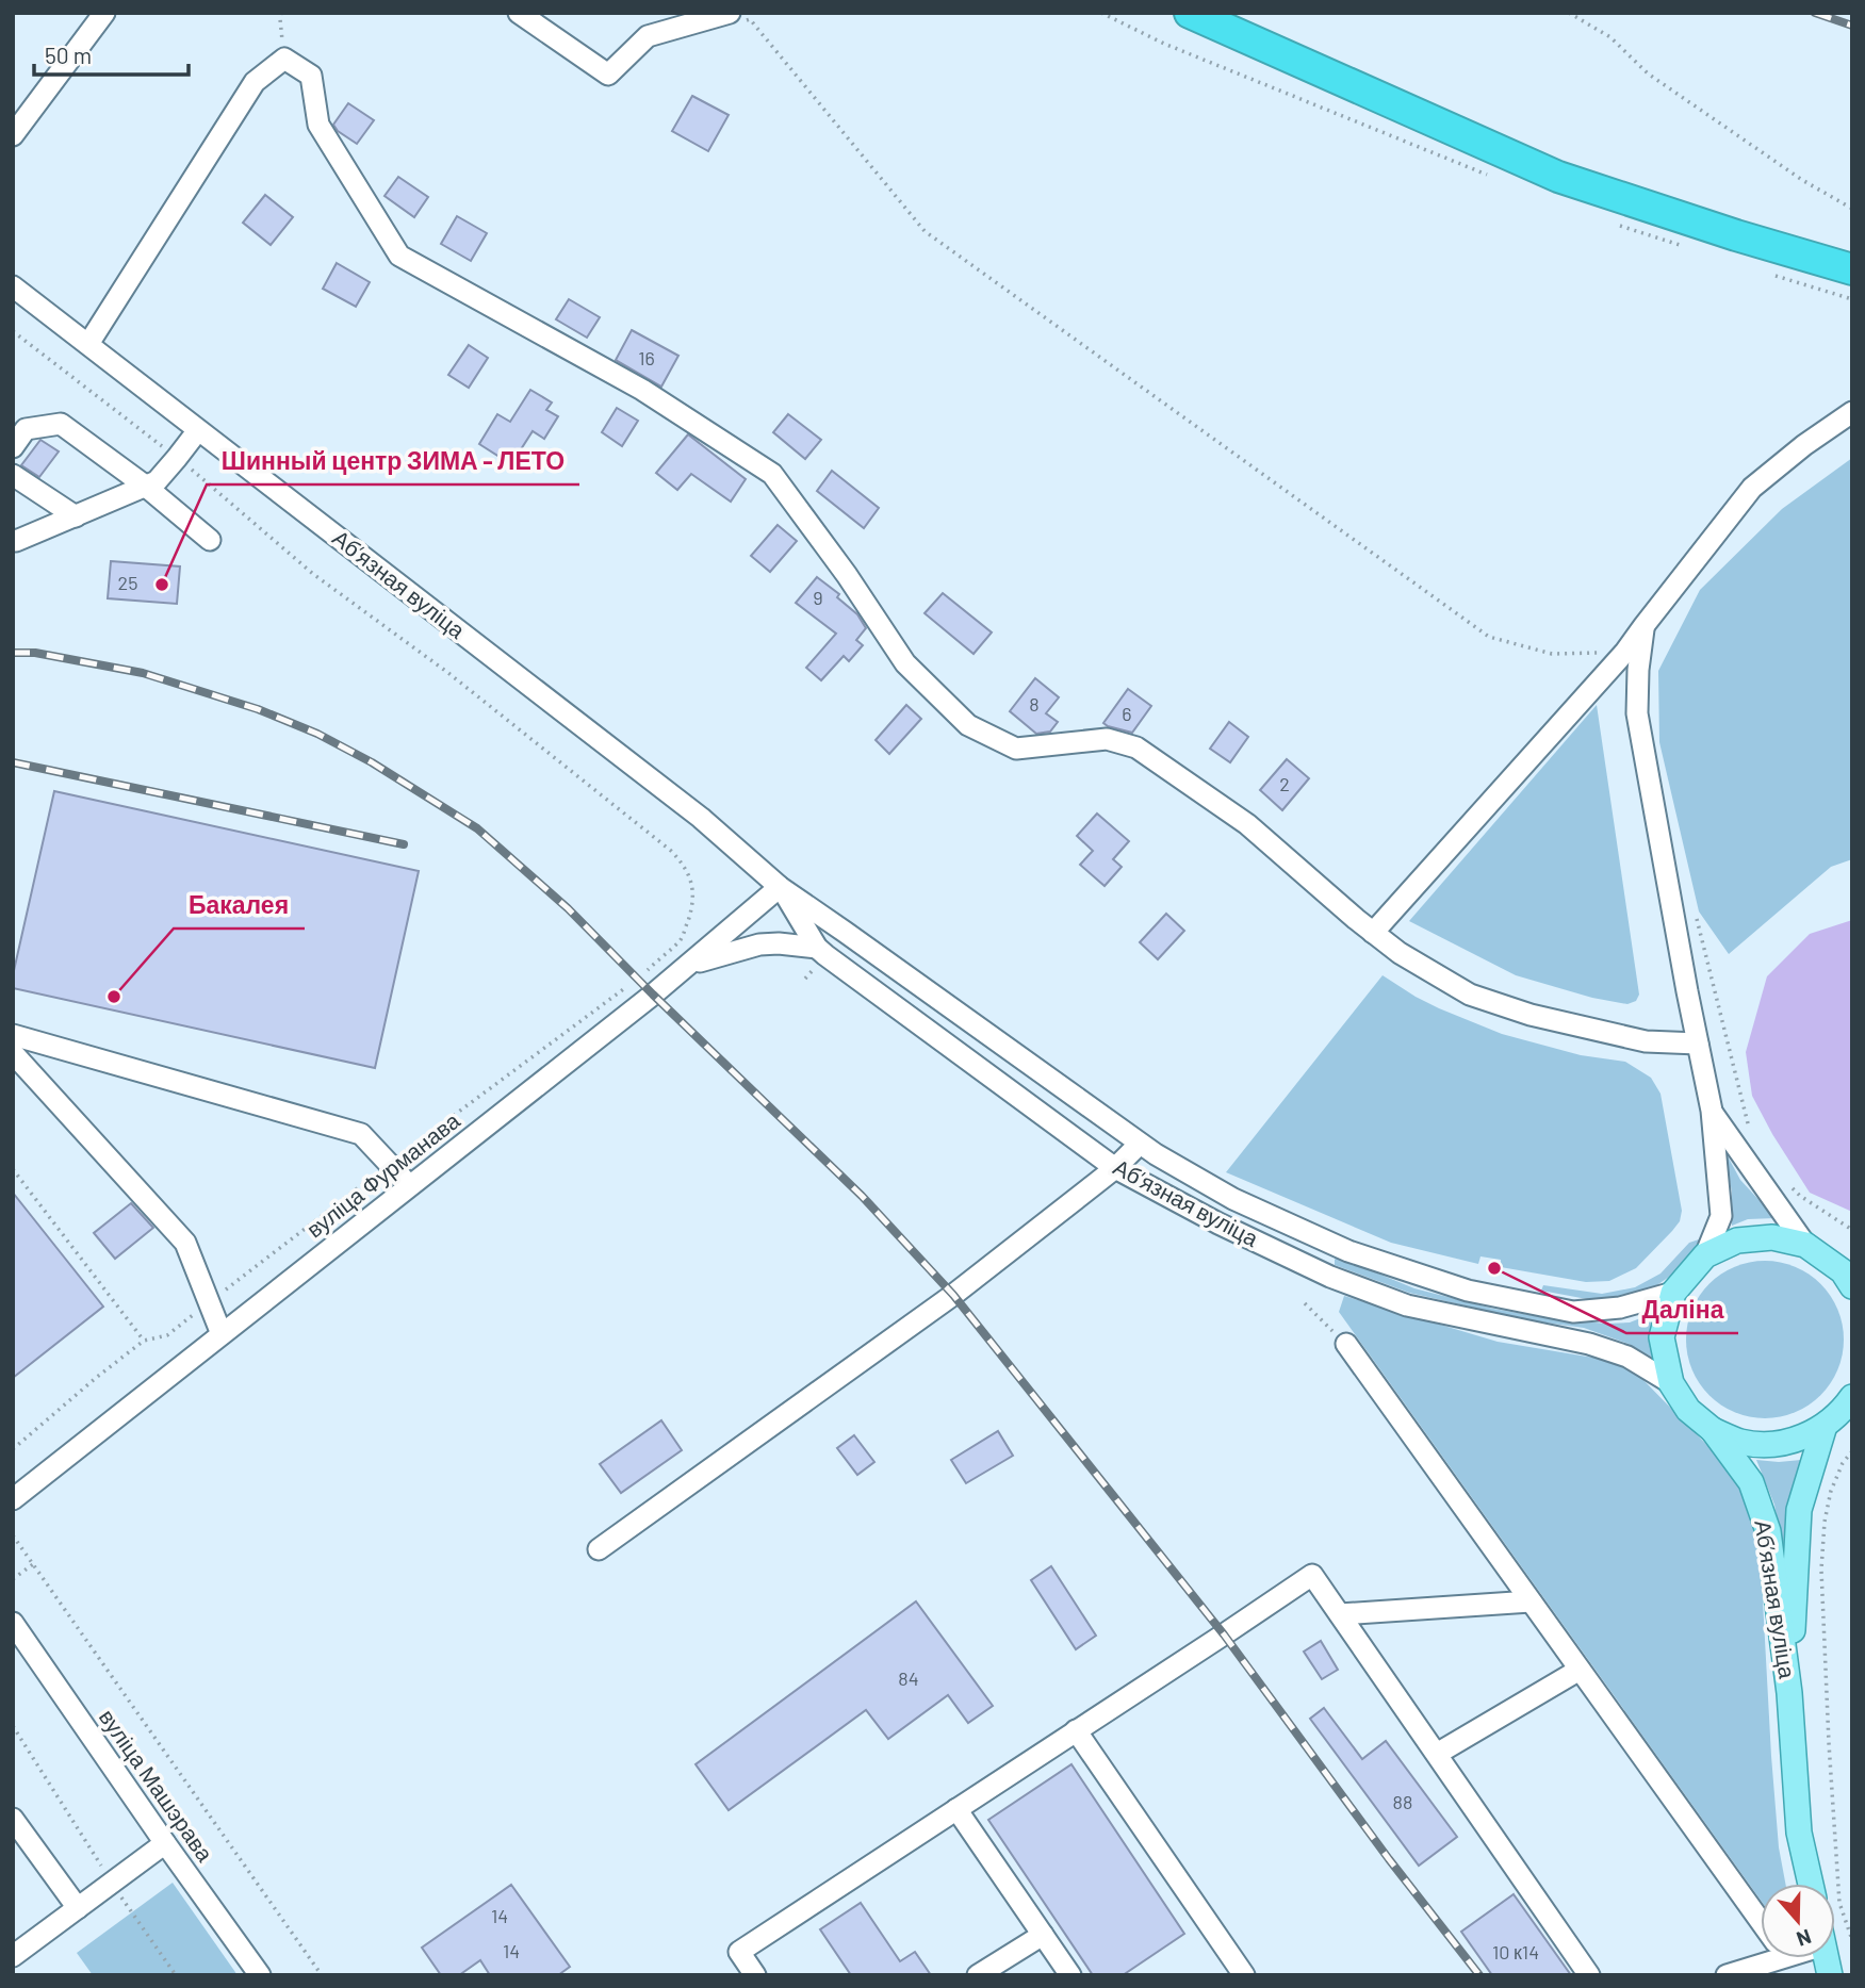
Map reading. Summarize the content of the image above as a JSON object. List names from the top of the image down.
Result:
{
  "streets": {
    "main road": ["Абʼязная вуліца"],
    "street": ["вуліца Фурманава", "вуліца Машэрава"]
  },
  "crossings": [
    ["Абʼязная вуліца", "вуліца Фурманава"]
  ],
  "places": ["Шинный центр ЗИМА - ЛЕТО", "Бакалея", "Даліна"],
  "house_numbers": [
    "16",
    "25",
    "9",
    "8",
    "6",
    "2",
    "84",
    "88",
    "14",
    "14",
    "10 к14"
  ],
  "scale_bar": "50 m",
  "north": "bottom"
}
